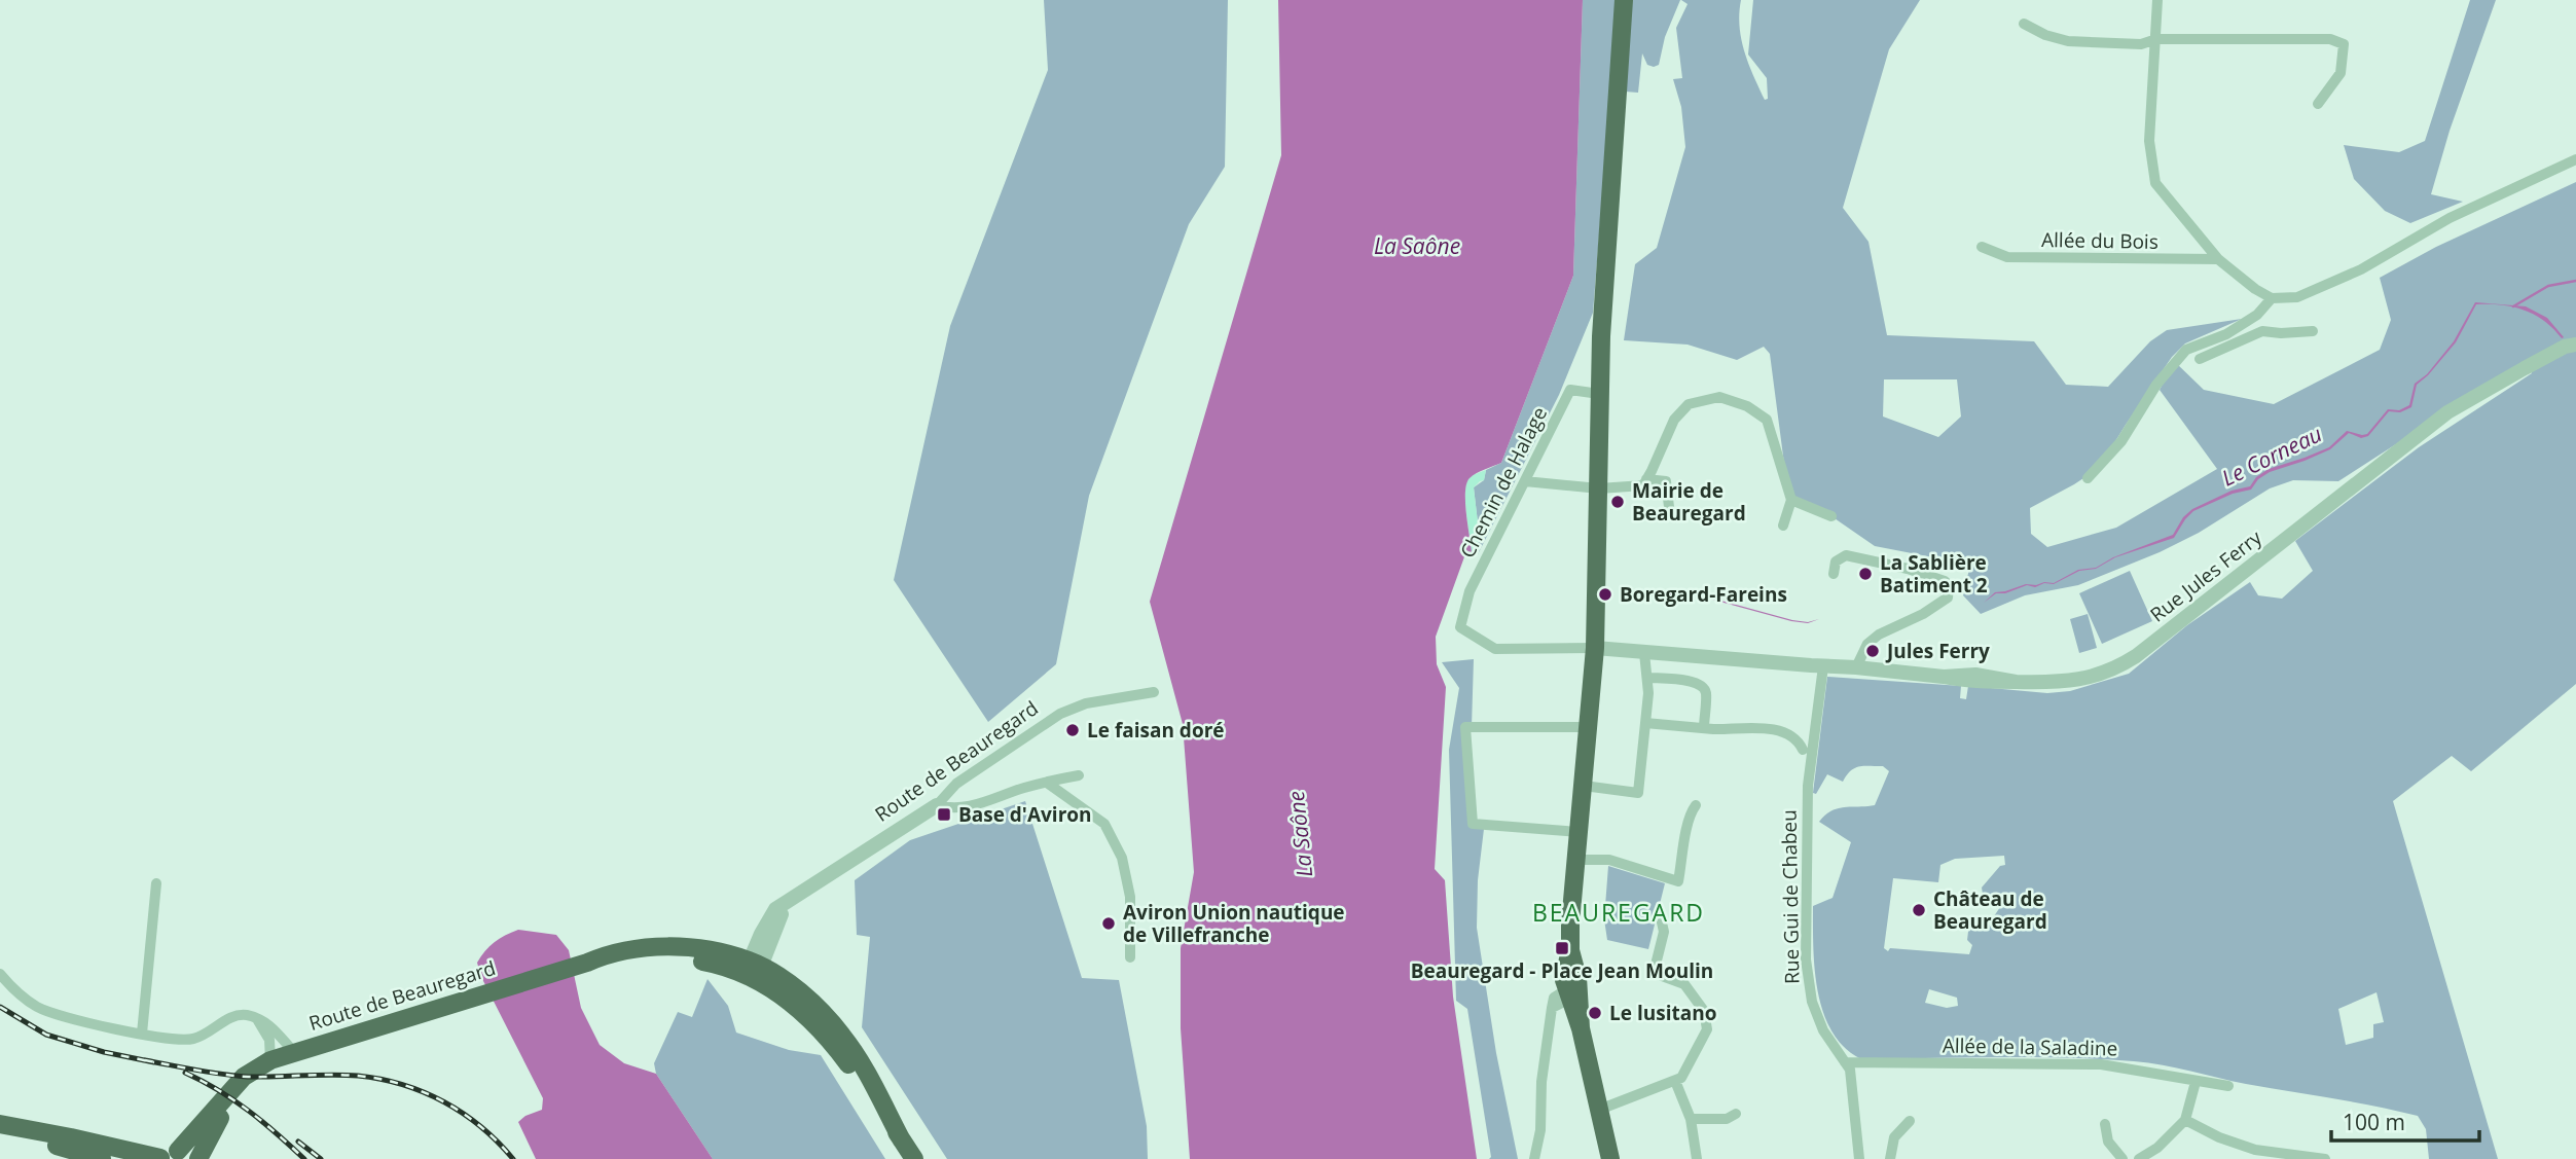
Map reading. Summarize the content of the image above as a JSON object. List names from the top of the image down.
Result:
{
  "streets": {
    "main road": ["Route de Beauregard"],
    "street": [
      "Allée du Bois",
      "Chemin de Halage",
      "Rue Jules Ferry",
      "Rue Gui de Chabeu",
      "Allée de la Saladine"
    ]
  },
  "crossings": [
    ["Chemin de Halage", "Rue Jules Ferry"],
    ["Rue Jules Ferry", "Rue Gui de Chabeu"],
    ["Rue Gui de Chabeu", "Allée de la Saladine"]
  ],
  "districts": ["BEAUREGARD"],
  "water": ["La Saône", "Le Corneau"],
  "places": {
    "other": [
      "Mairie de Beauregard",
      "La Sablière Batiment 2",
      "Boregard-Fareins",
      "Jules Ferry",
      "Le faisan doré",
      "Château de Beauregard",
      "Aviron Union nautique de Villefranche",
      "Le lusitano"
    ],
    "transit": ["Base d'Aviron", "Beauregard - Place Jean Moulin"]
  },
  "scale_bar": "100 m"
}
